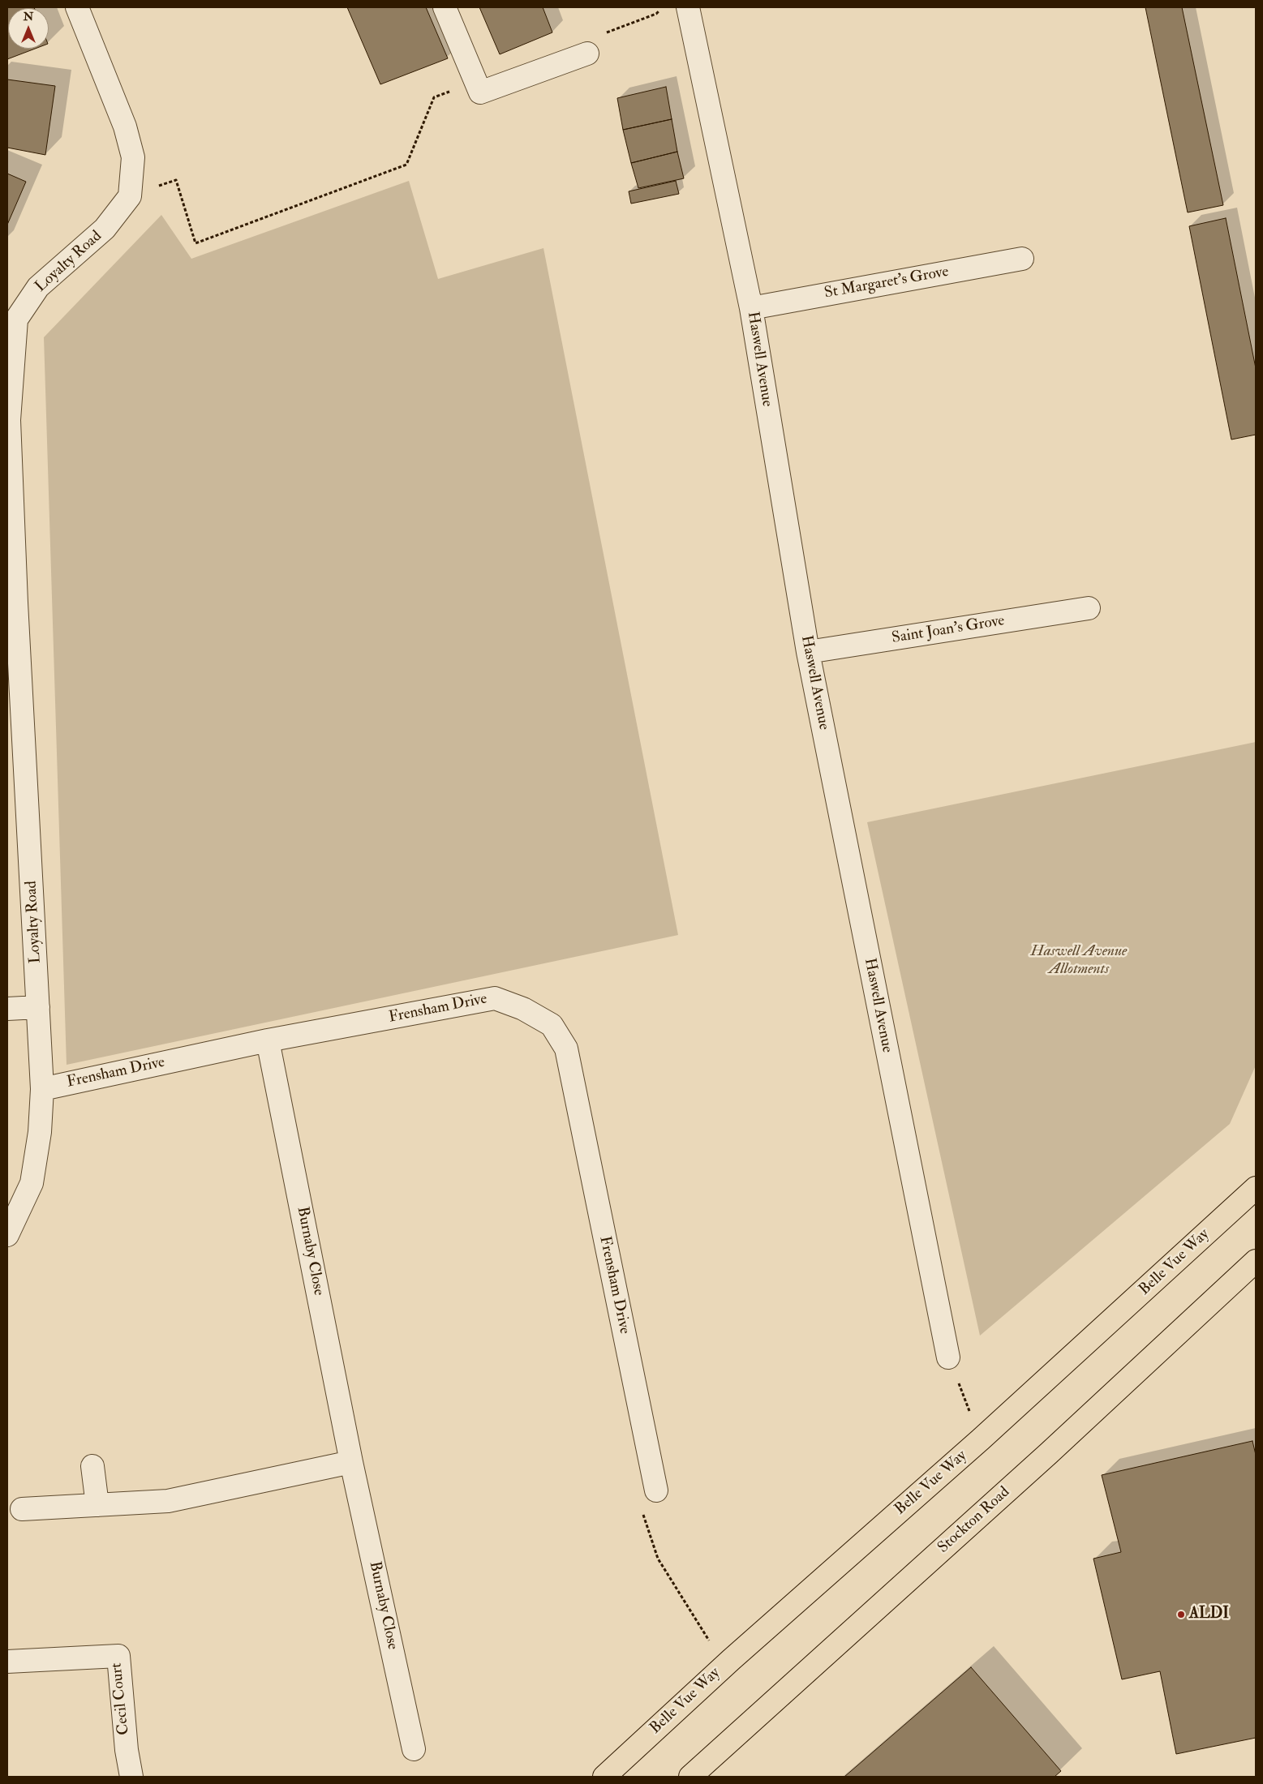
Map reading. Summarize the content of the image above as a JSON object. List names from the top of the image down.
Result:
{
  "streets": {
    "highway": ["Belle Vue Way", "Stockton Road"],
    "street": [
      "Loyalty Road",
      "St Margaret's Grove",
      "Haswell Avenue",
      "Saint Joan's Grove",
      "Frensham Drive",
      "Burnaby Close",
      "Cecil Court"
    ]
  },
  "crossings": [
    ["Loyalty Road", "Frensham Drive"],
    ["St Margaret's Grove", "Haswell Avenue"],
    ["Haswell Avenue", "Saint Joan's Grove"],
    ["Frensham Drive", "Burnaby Close"]
  ],
  "parks": ["Haswell Avenue Allotments"],
  "places": ["ALDI"],
  "north": "top"
}
